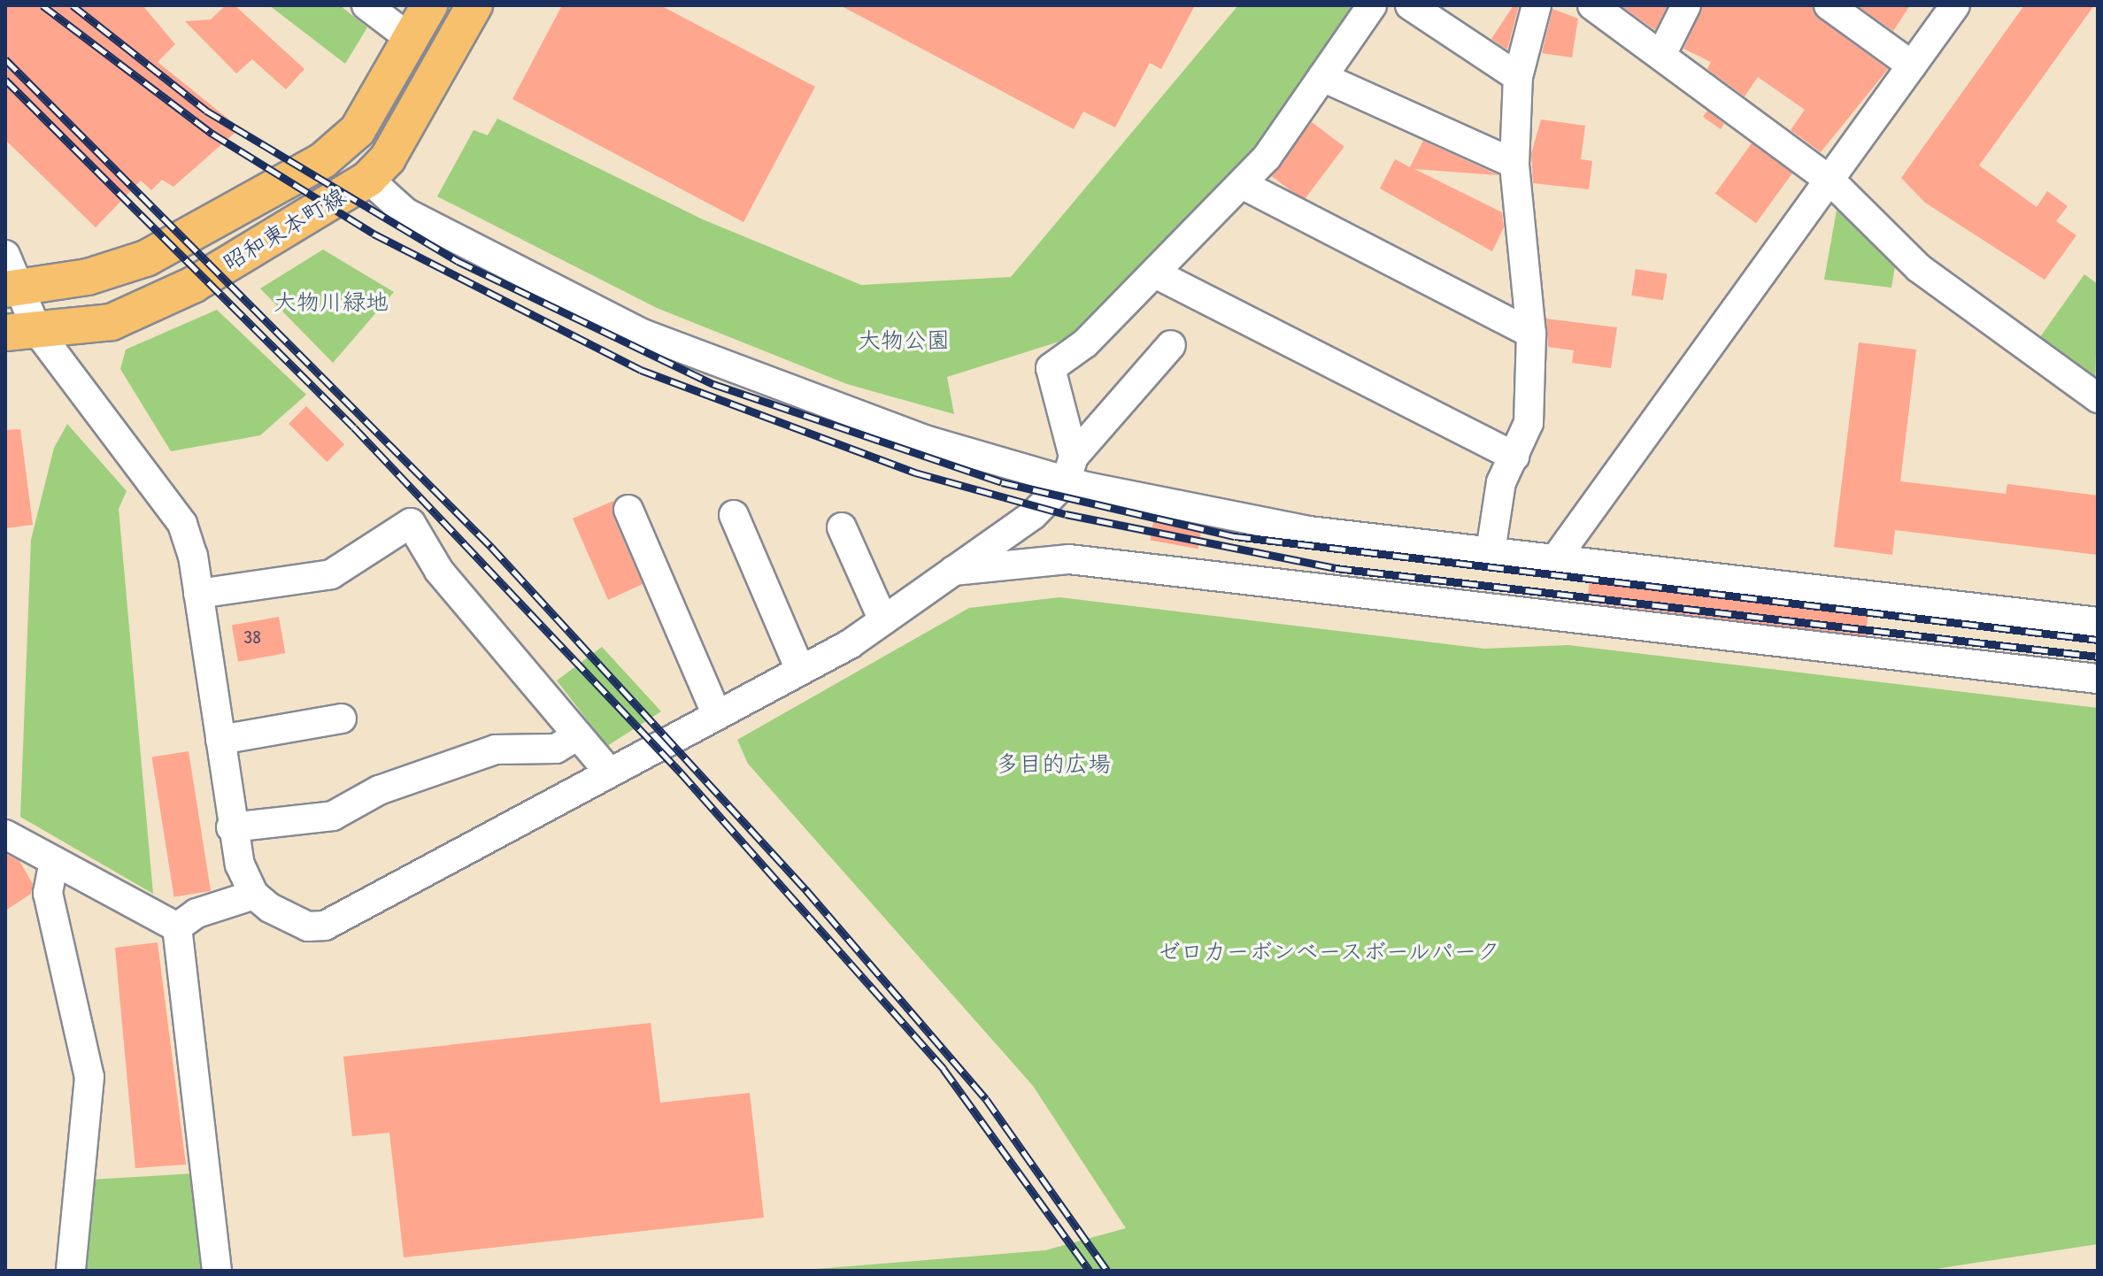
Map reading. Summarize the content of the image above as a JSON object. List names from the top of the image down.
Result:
{
  "streets": {
    "main road": ["昭和東本町線"]
  },
  "parks": [
    "大物川緑地",
    "大物公園",
    "多目的広場",
    "ゼロカーボンベースボールパーク"
  ],
  "house_numbers": ["38"]
}
